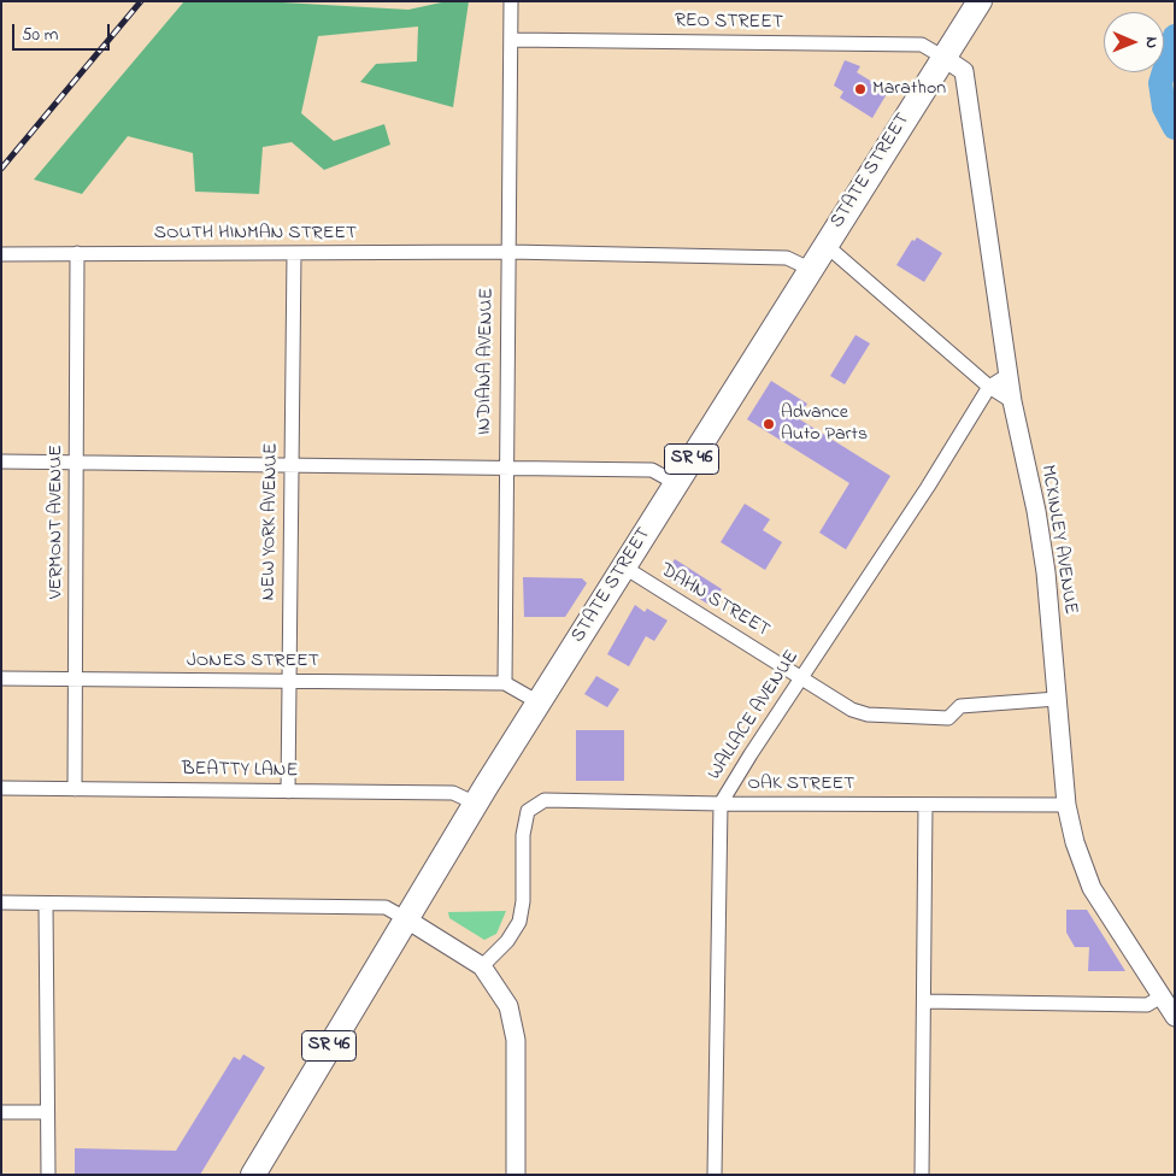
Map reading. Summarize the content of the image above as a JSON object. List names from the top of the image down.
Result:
{
  "streets": {
    "highway": ["STATE STREET", "SR 46"],
    "street": [
      "REO STREET",
      "SOUTH HINMAN STREET",
      "INDIANA AVENUE",
      "VERMONT AVENUE",
      "NEW YORK AVENUE",
      "MCKINLEY AVENUE",
      "DAHN STREET",
      "JONES STREET",
      "WALLACE AVENUE",
      "BEATTY LANE",
      "OAK STREET"
    ]
  },
  "crossings": [
    ["REO STREET", "STATE STREET"],
    ["REO STREET", "INDIANA AVENUE"],
    ["REO STREET", "MCKINLEY AVENUE"],
    ["STATE STREET", "SOUTH HINMAN STREET"],
    ["STATE STREET", "MCKINLEY AVENUE"],
    ["STATE STREET", "DAHN STREET"],
    ["STATE STREET", "BEATTY LANE"],
    ["SOUTH HINMAN STREET", "INDIANA AVENUE"],
    ["SOUTH HINMAN STREET", "VERMONT AVENUE"],
    ["SOUTH HINMAN STREET", "NEW YORK AVENUE"],
    ["INDIANA AVENUE", "JONES STREET"],
    ["VERMONT AVENUE", "JONES STREET"],
    ["VERMONT AVENUE", "BEATTY LANE"],
    ["NEW YORK AVENUE", "JONES STREET"],
    ["NEW YORK AVENUE", "BEATTY LANE"],
    ["MCKINLEY AVENUE", "DAHN STREET"],
    ["MCKINLEY AVENUE", "WALLACE AVENUE"],
    ["MCKINLEY AVENUE", "OAK STREET"],
    ["DAHN STREET", "WALLACE AVENUE"],
    ["WALLACE AVENUE", "OAK STREET"]
  ],
  "places": ["Marathon", "Advance Auto Parts"],
  "scale_bar": "50 m",
  "north": "right"
}
